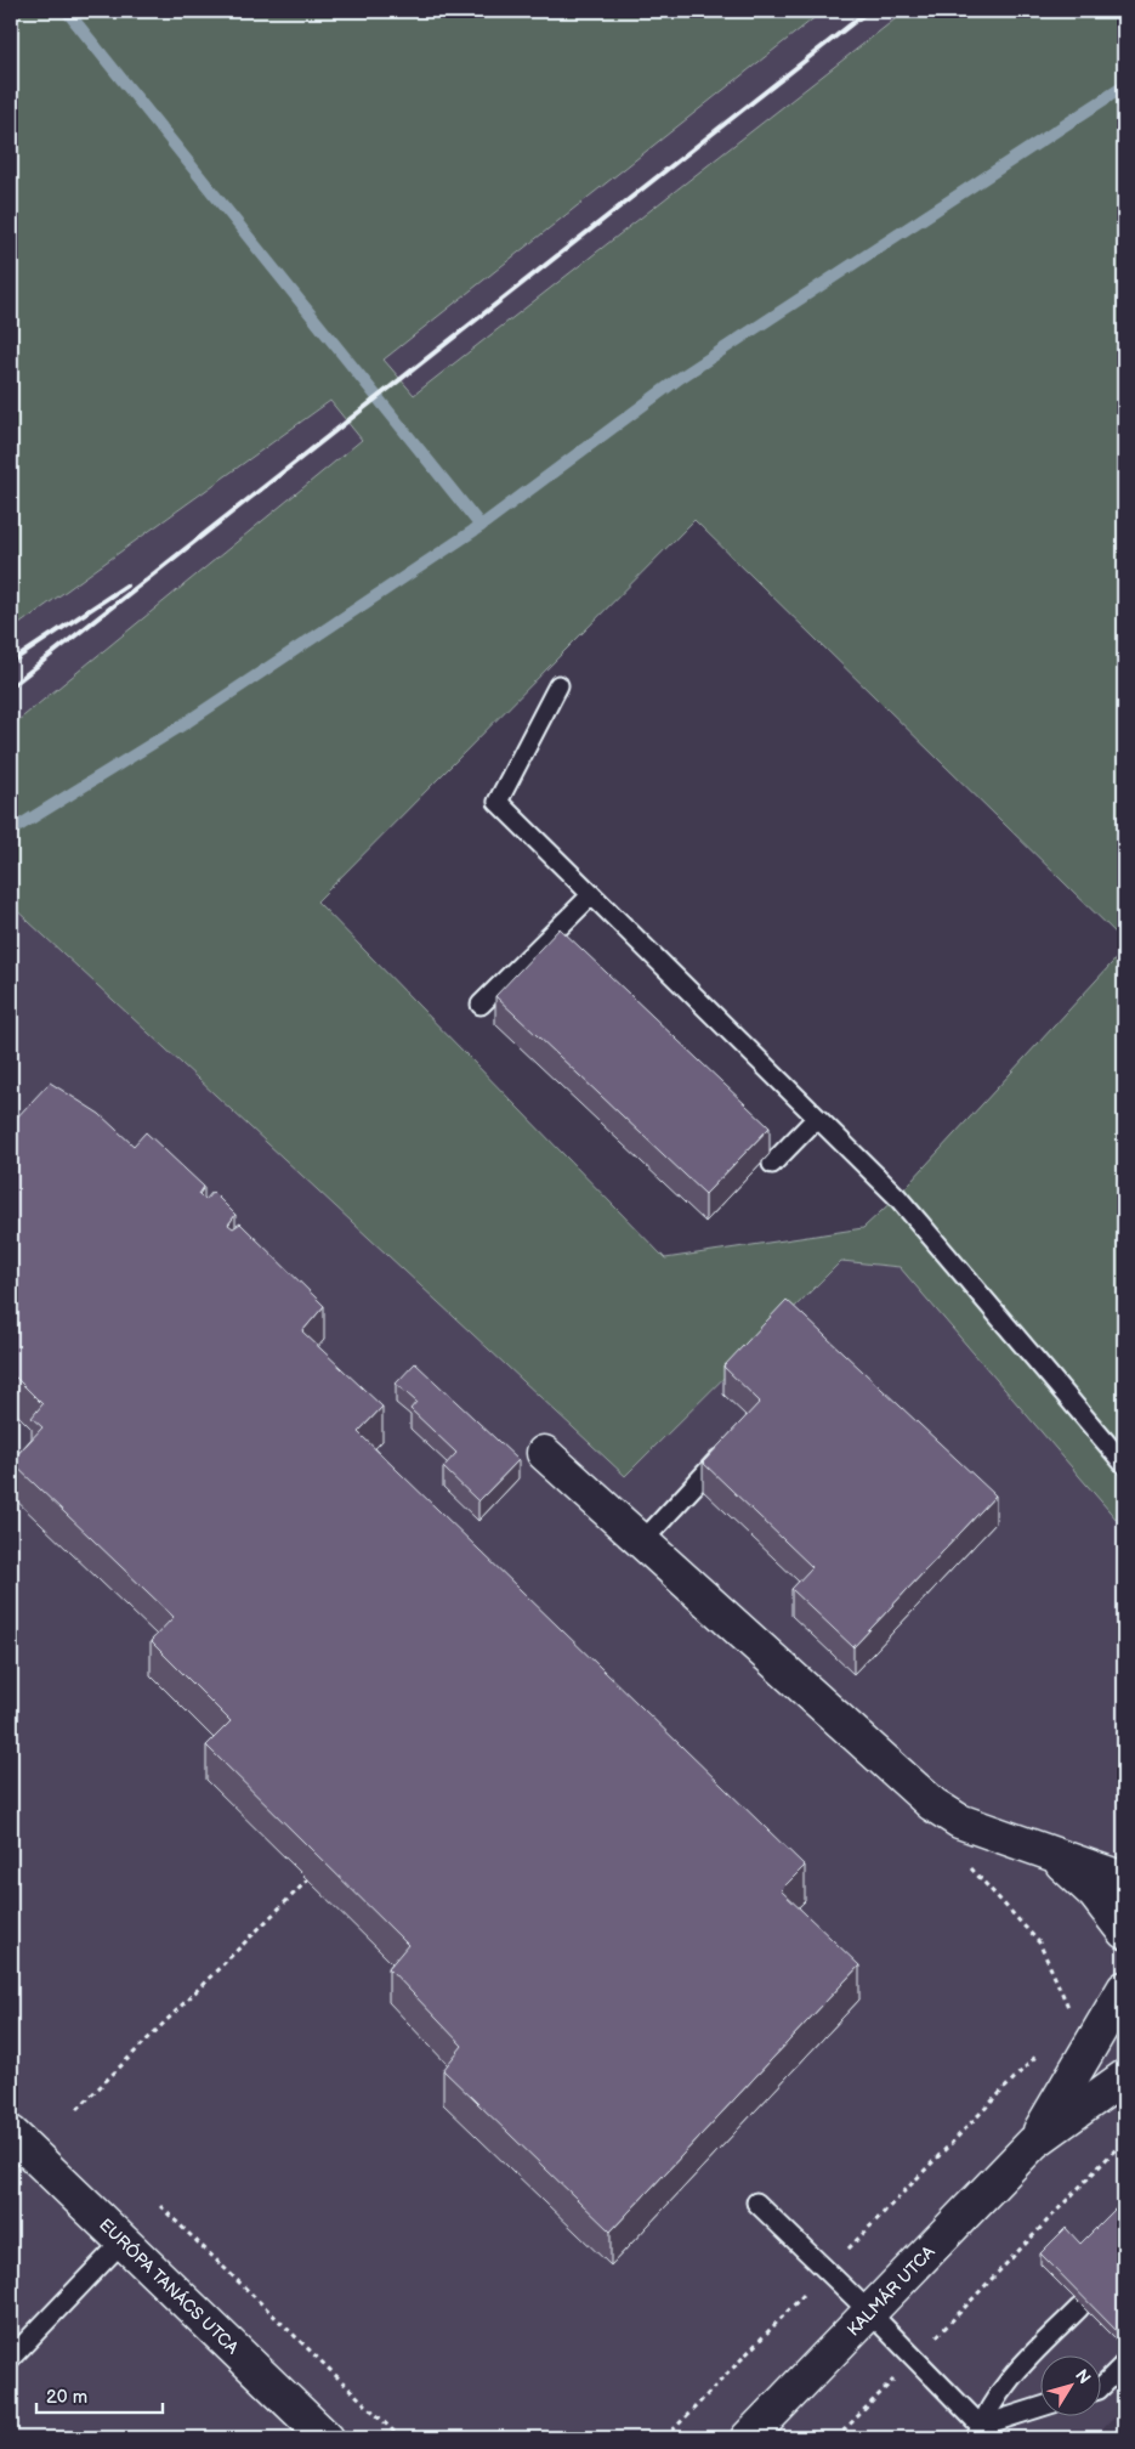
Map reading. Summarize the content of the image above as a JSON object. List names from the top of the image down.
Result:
{
  "streets": {
    "street": ["EURÓPA TANÁCS UTCA", "KALMÁR UTCA"]
  },
  "scale_bar": "20 m",
  "north": "top right"
}
